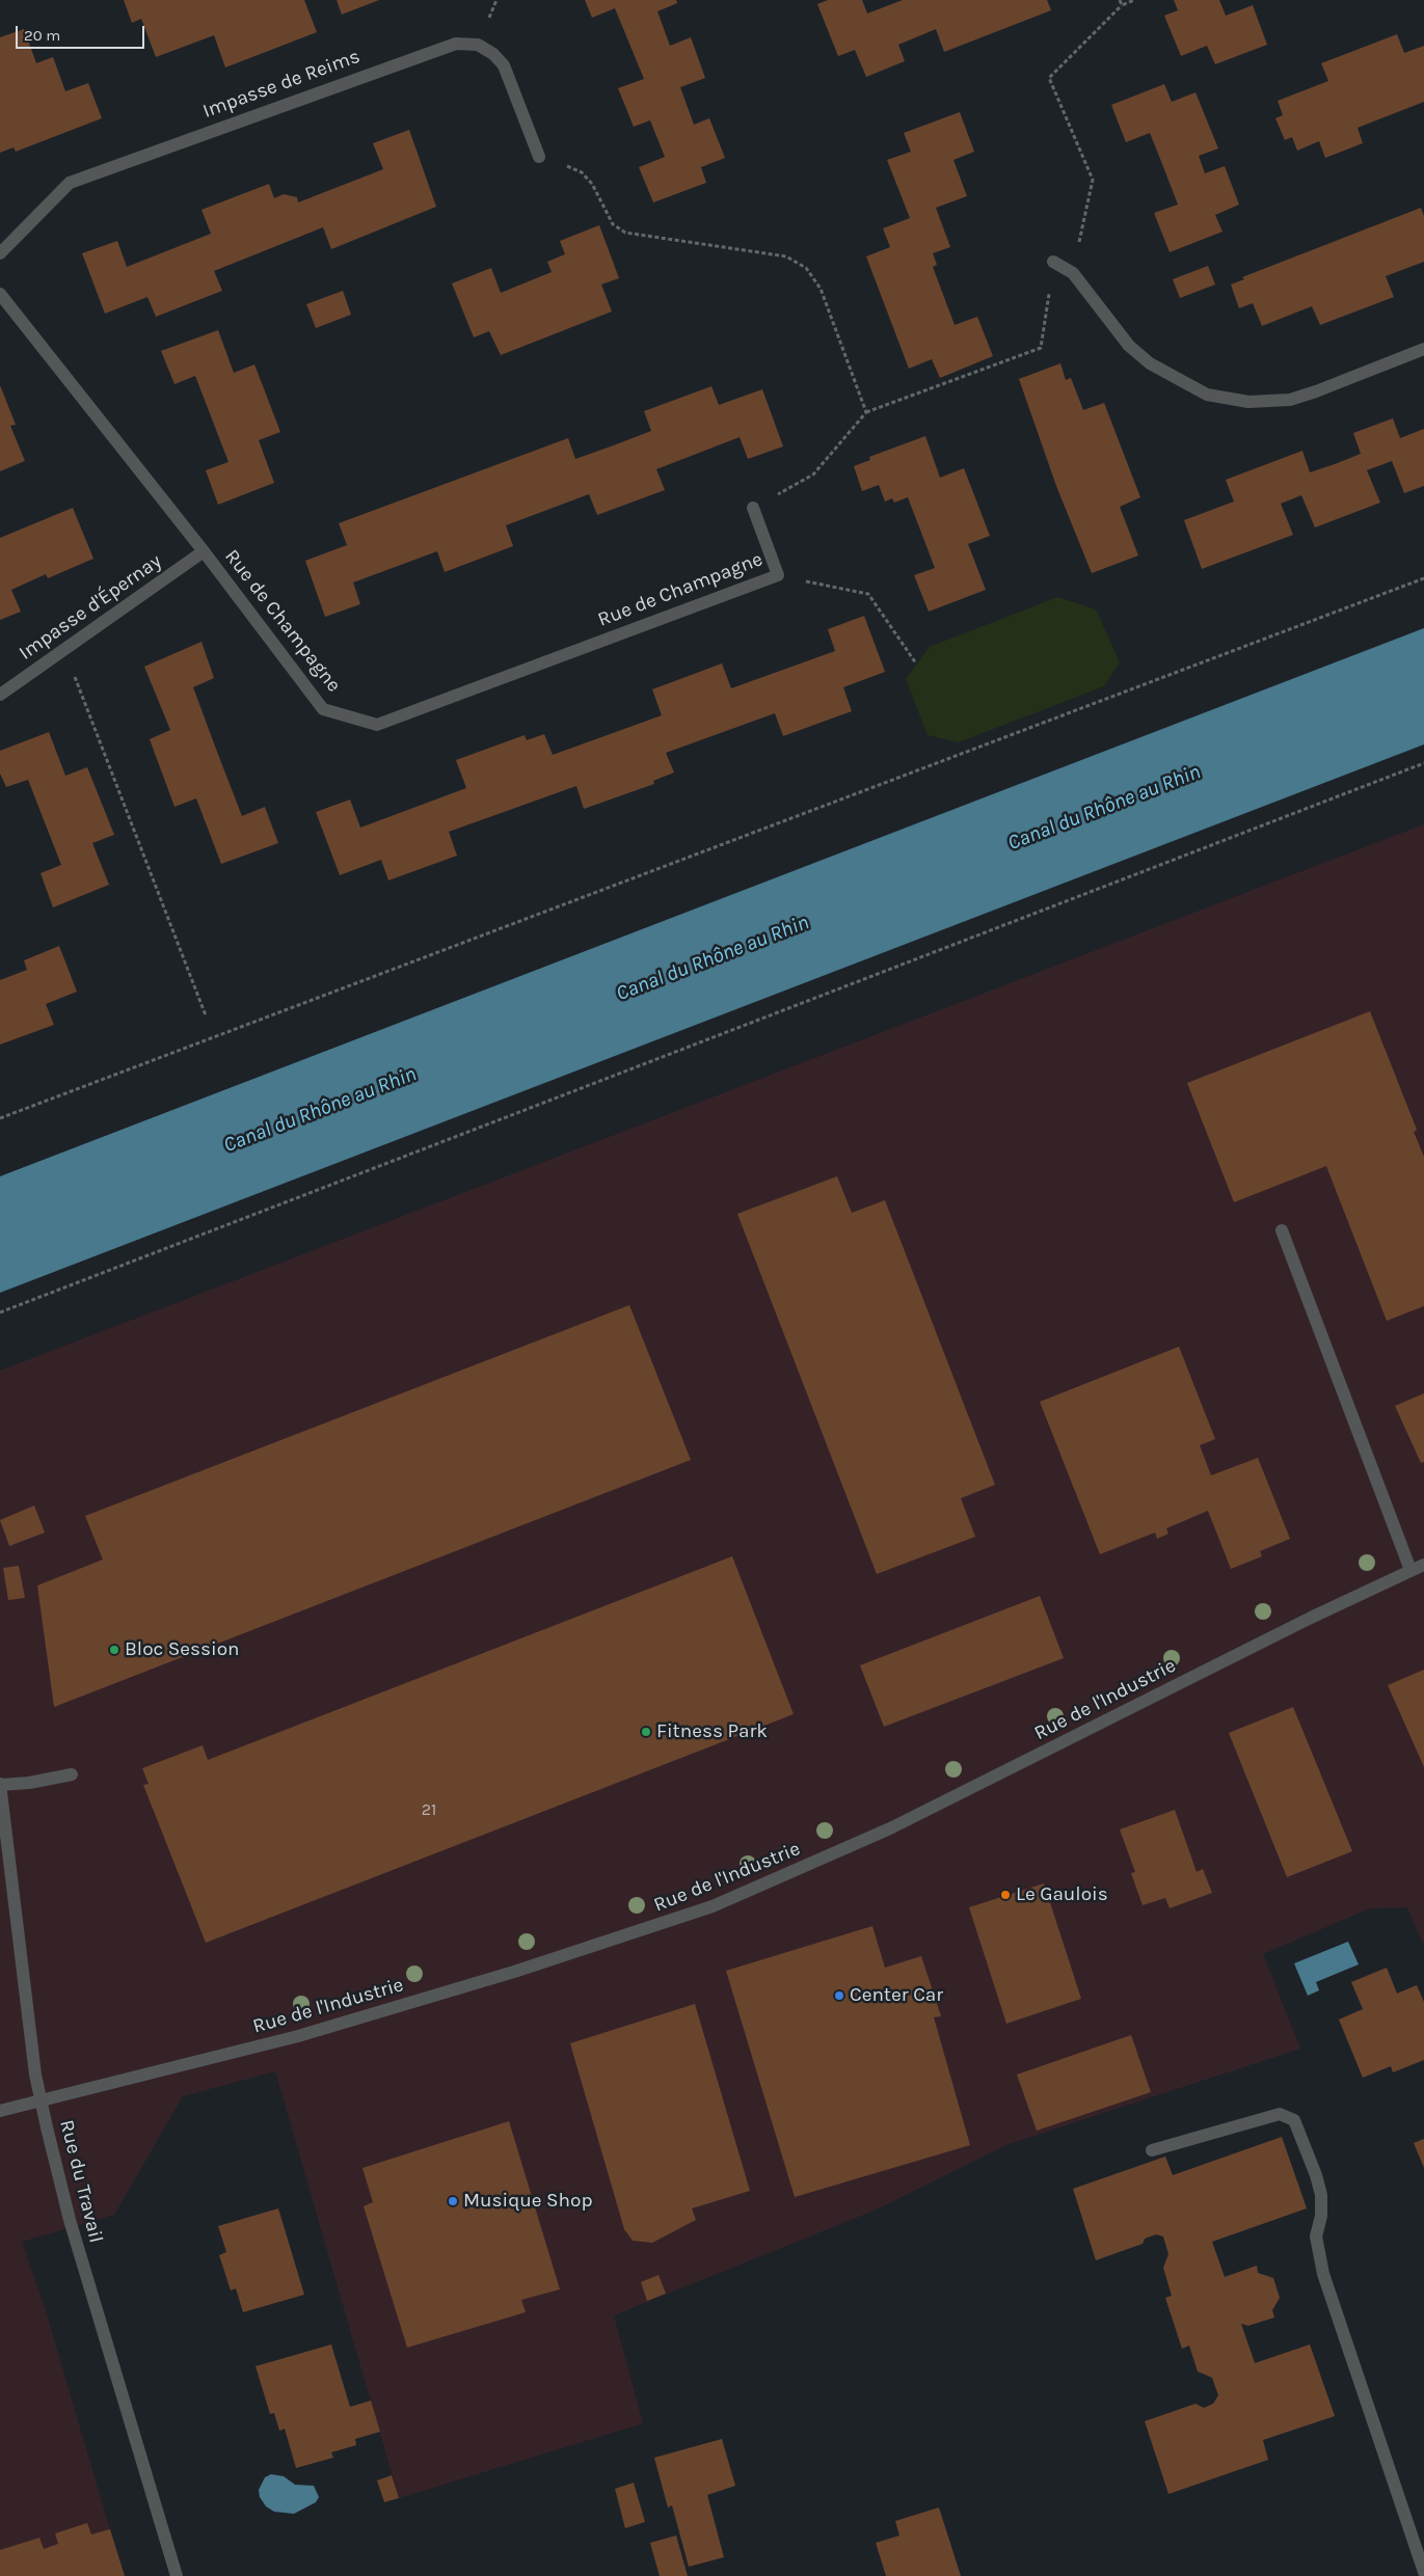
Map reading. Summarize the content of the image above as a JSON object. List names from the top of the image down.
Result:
{
  "streets": {
    "street": [
      "Impasse de Reims",
      "Rue de Champagne",
      "Impasse d'Épernay",
      "Rue de l'Industrie",
      "Rue du Travail"
    ]
  },
  "crossings": [
    ["Rue de Champagne", "Impasse d'Épernay"],
    ["Rue de l'Industrie", "Rue du Travail"]
  ],
  "water": ["Canal du Rhône au Rhin"],
  "places": [
    "Bloc Session",
    "Fitness Park",
    "Le Gaulois",
    "Center Car",
    "Musique Shop"
  ],
  "house_numbers": ["21"],
  "scale_bar": "20 m"
}
